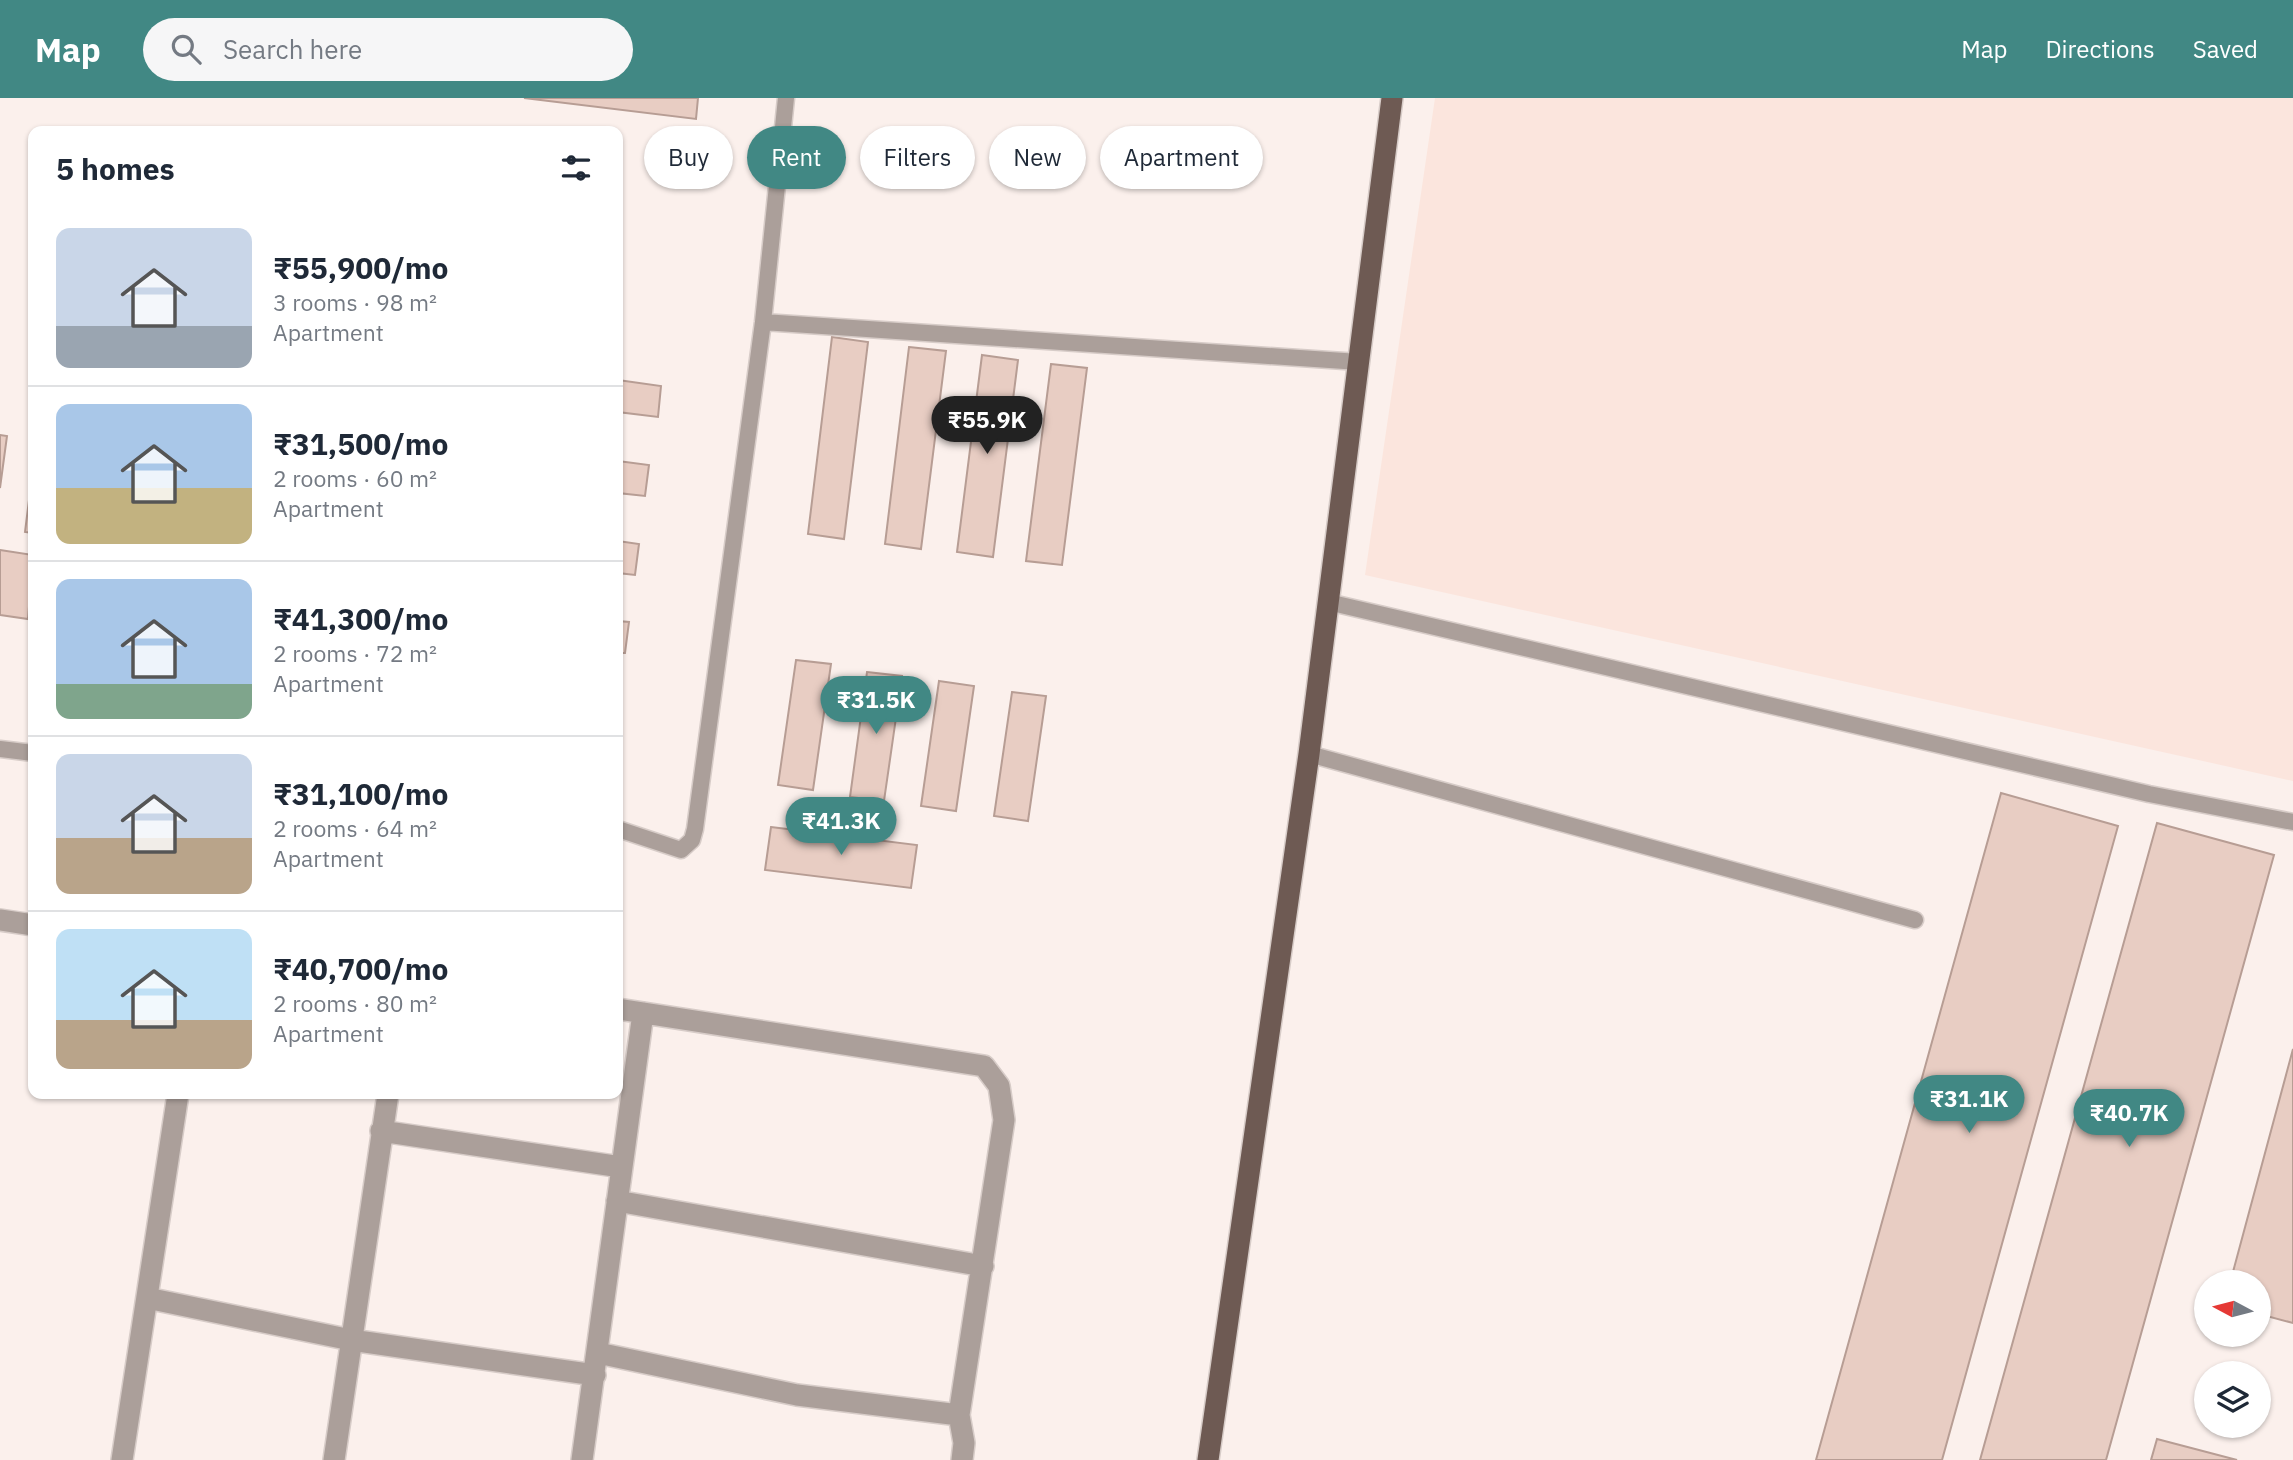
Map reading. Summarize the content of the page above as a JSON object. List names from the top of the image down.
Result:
{
  "north": "left",
  "page": {
    "header": "Map",
    "search": "Search here",
    "nav": ["Map", "Directions", "Saved"],
    "chip": [
      "Buy",
      "Rent",
      "Filters",
      "New",
      "Apartment"
    ],
    "heading": "5 homes",
    "list": [
      {
        "name": "₹55,900/mo",
        "note": "3 rooms · 98 m² · Apartment"
      },
      {
        "name": "₹31,500/mo",
        "note": "2 rooms · 60 m² · Apartment"
      },
      {
        "name": "₹41,300/mo",
        "note": "2 rooms · 72 m² · Apartment"
      },
      {
        "name": "₹31,100/mo",
        "note": "2 rooms · 64 m² · Apartment"
      },
      {
        "name": "₹40,700/mo",
        "note": "2 rooms · 80 m² · Apartment"
      }
    ],
    "price": [
      "₹55.9K",
      "₹31.5K",
      "₹41.3K",
      "₹31.1K",
      "₹40.7K"
    ]
  }
}
